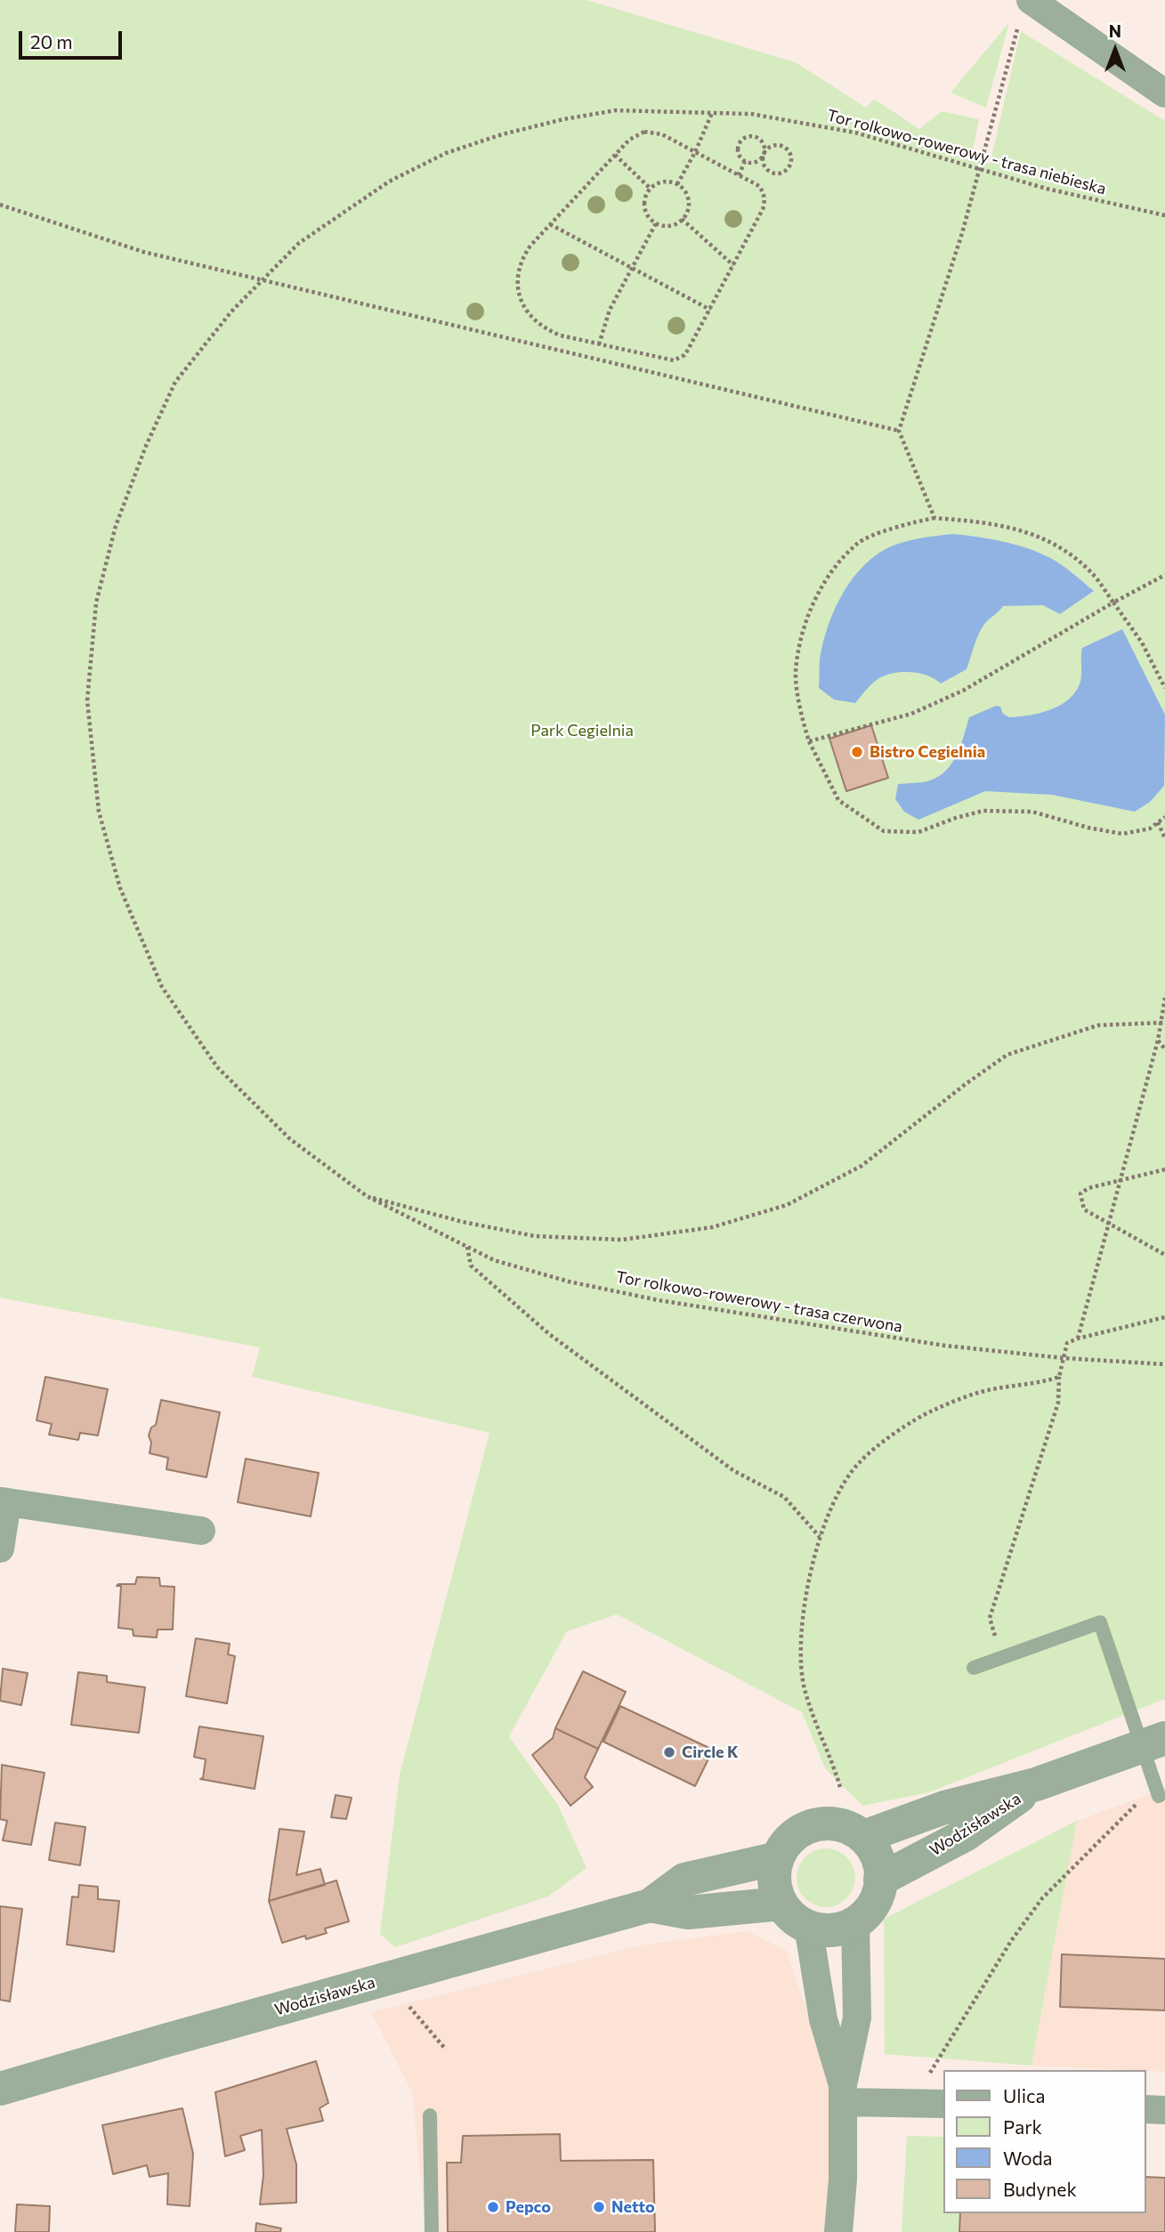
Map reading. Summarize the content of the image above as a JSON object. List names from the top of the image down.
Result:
{
  "streets": {
    "street": ["Wodzisławska"],
    "path": ["Tor rolkowo-rowerowy - trasa niebieska", "Tor rolkowo-rowerowy - trasa czerwona"]
  },
  "crossings": [
    ["Tor rolkowo-rowerowy - trasa niebieska", "Tor rolkowo-rowerowy - trasa czerwona"]
  ],
  "parks": ["Park Cegielnia"],
  "places": [
    "Bistro Cegielnia",
    "Circle K",
    "Pepco",
    "Netto"
  ],
  "legend": [
    "Ulica",
    "Park",
    "Woda",
    "Budynek"
  ],
  "scale_bar": "20 m",
  "north": "top"
}
